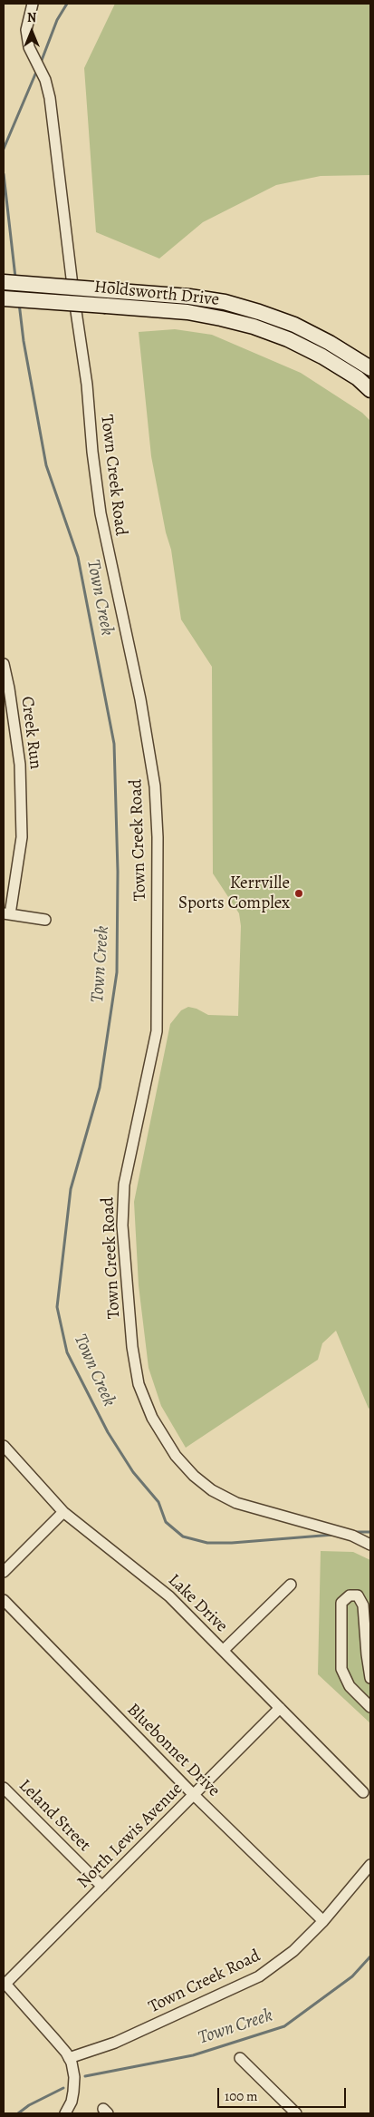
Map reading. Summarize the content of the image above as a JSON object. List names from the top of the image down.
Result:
{
  "streets": {
    "main road": ["Holdsworth Drive"],
    "street": [
      "Town Creek Road",
      "Creek Run",
      "Lake Drive",
      "Bluebonnet Drive",
      "Leland Street",
      "North Lewis Avenue"
    ]
  },
  "crossings": [
    ["Town Creek Road", "Bluebonnet Drive"],
    ["Lake Drive", "North Lewis Avenue"],
    ["Bluebonnet Drive", "North Lewis Avenue"],
    ["Leland Street", "North Lewis Avenue"]
  ],
  "water": ["Town Creek"],
  "places": ["Kerrville Sports Complex"],
  "scale_bar": "100 m",
  "north": "top"
}
